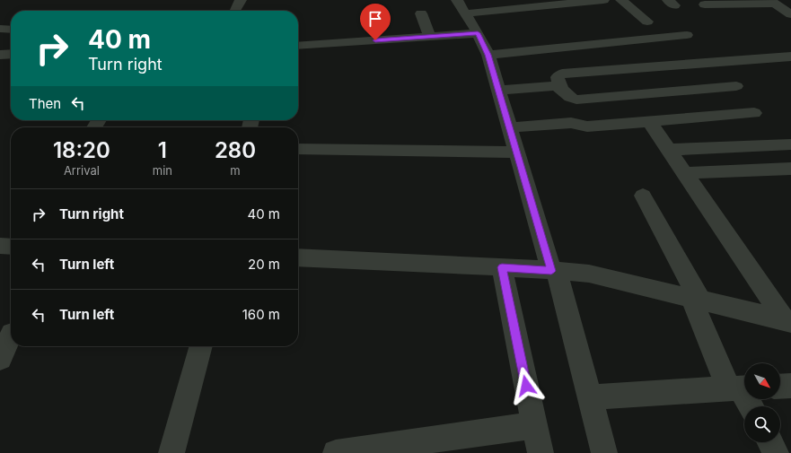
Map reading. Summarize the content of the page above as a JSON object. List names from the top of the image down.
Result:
{
  "north": "bottom right",
  "page": {
    "turn": ["40 m", "Turn right"],
    "then": "Then",
    "eta": [
      "18:20",
      "Arrival",
      "1",
      "min",
      "280",
      "m"
    ],
    "list": [
      {
        "name": "Turn right",
        "value": "40 m"
      },
      {
        "name": "Turn left",
        "value": "20 m"
      },
      {
        "name": "Turn left",
        "value": "160 m"
      }
    ]
  }
}
